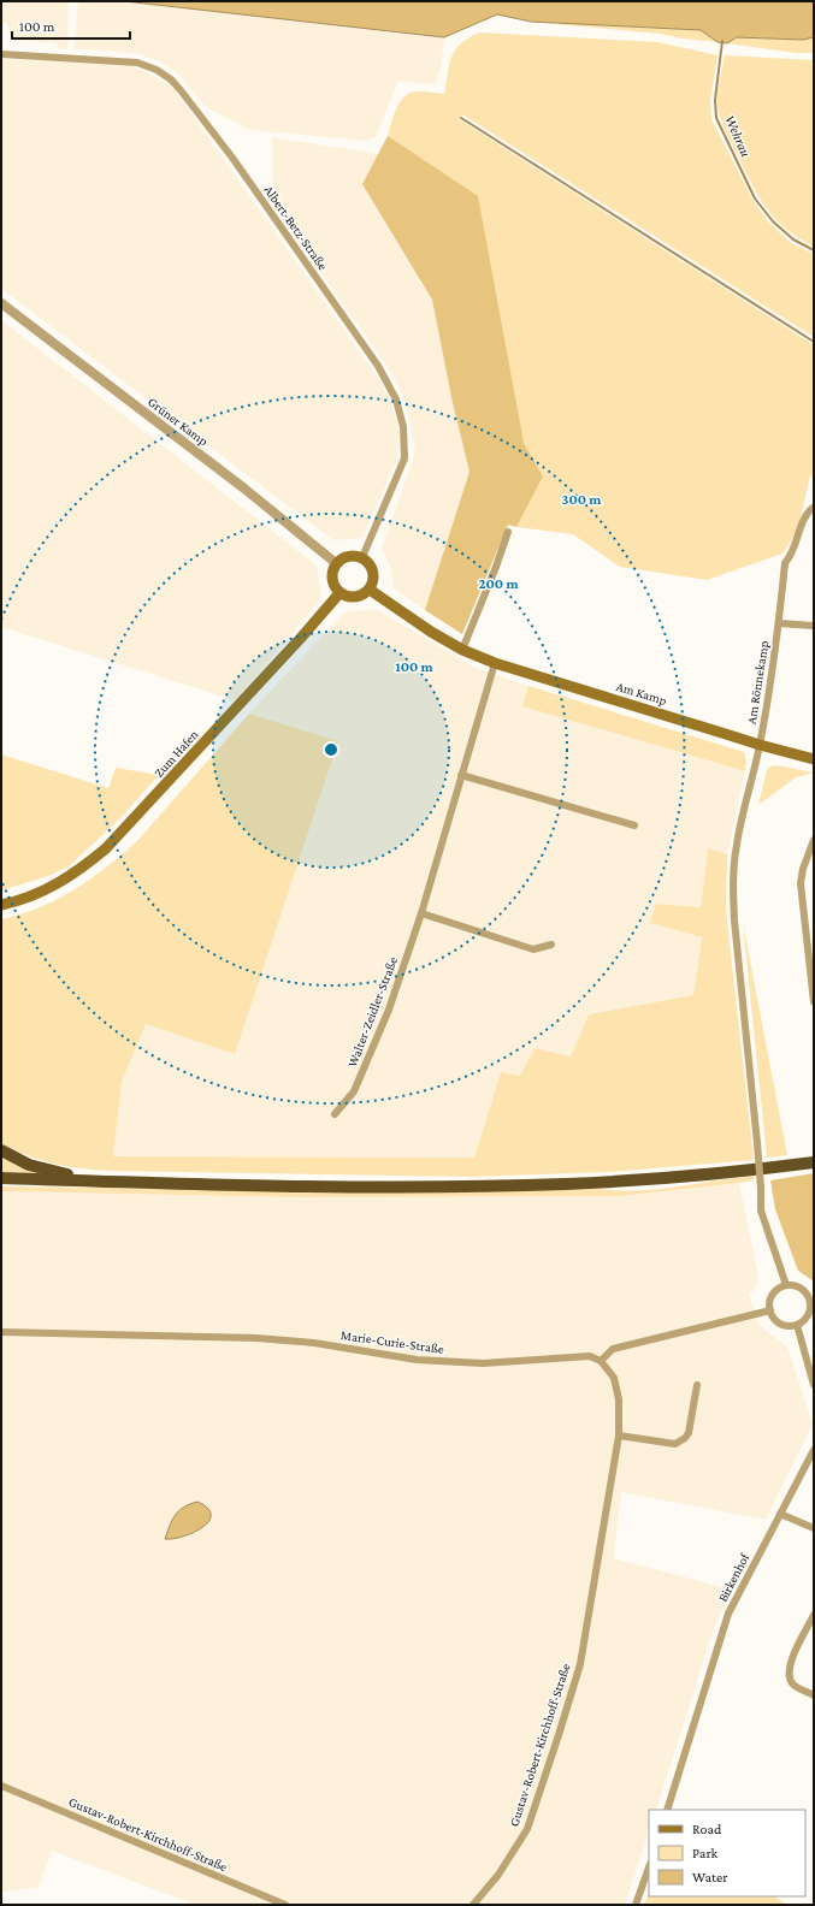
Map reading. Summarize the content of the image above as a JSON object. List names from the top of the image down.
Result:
{
  "streets": {
    "main road": ["Am Kamp", "Zum Hafen"],
    "street": [
      "Albert-Betz-Straße",
      "Grüner Kamp",
      "Am Rönnekamp",
      "Walter-Zeidler-Straße",
      "Marie-Curie-Straße",
      "Birkenhof",
      "Gustav-Robert-Kirchhoff-Straße"
    ]
  },
  "crossings": [
    ["Albert-Betz-Straße", "Grüner Kamp"],
    ["Albert-Betz-Straße", "Am Kamp"],
    ["Albert-Betz-Straße", "Zum Hafen"],
    ["Grüner Kamp", "Am Kamp"],
    ["Grüner Kamp", "Zum Hafen"],
    ["Am Rönnekamp", "Am Kamp"],
    ["Am Kamp", "Zum Hafen"],
    ["Am Kamp", "Walter-Zeidler-Straße"],
    ["Marie-Curie-Straße", "Gustav-Robert-Kirchhoff-Straße"]
  ],
  "water": ["Wehrau"],
  "legend": ["Road", "Park", "Water"],
  "scale_bar": "100 m",
  "rings": ["300 m", "200 m", "100 m"]
}
